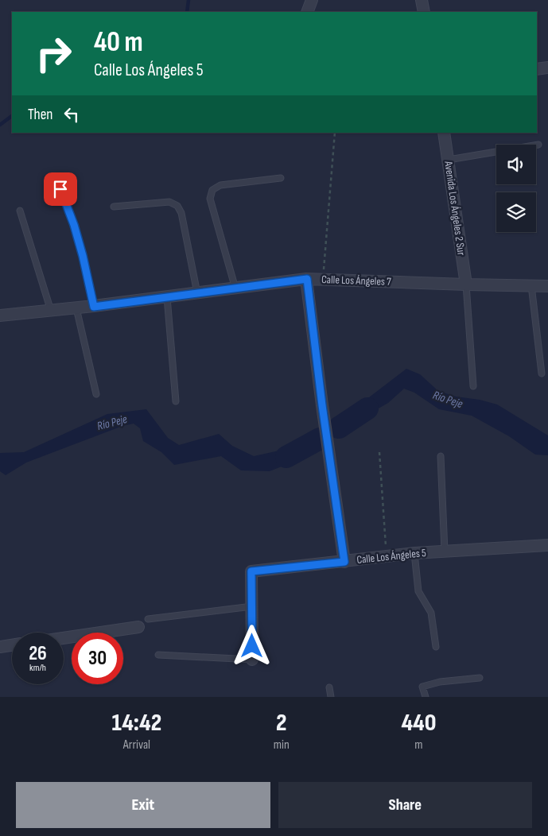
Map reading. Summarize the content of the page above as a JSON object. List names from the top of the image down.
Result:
{
  "streets": {
    "street": ["Avenida Los Ángeles 2 Sur", "Calle Los Ángeles 7", "Calle Los Ángeles 5"]
  },
  "crossings": [
    ["Avenida Los Ángeles 2 Sur", "Calle Los Ángeles 7"]
  ],
  "water": ["Río Peje"],
  "page": {
    "turn": ["40 m", "Calle Los Ángeles 5"],
    "then": "Then",
    "speed": "26 km/h",
    "limit": "30",
    "eta": [
      "14:42",
      "Arrival",
      "2",
      "min",
      "440",
      "m"
    ],
    "buttons": ["Exit", "Share"]
  }
}
